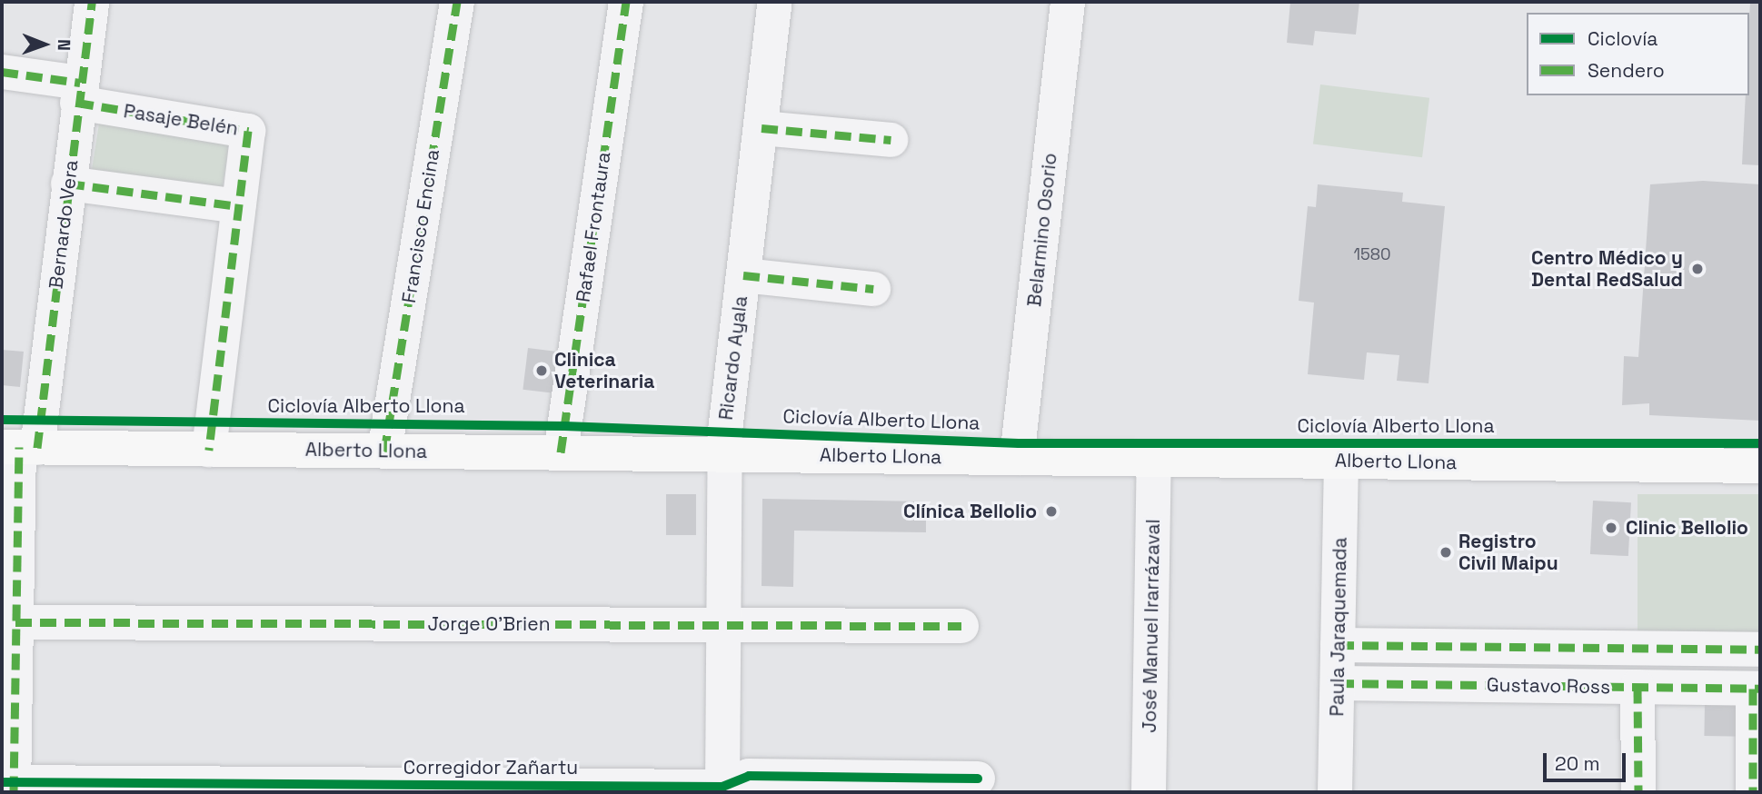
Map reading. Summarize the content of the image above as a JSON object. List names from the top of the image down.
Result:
{
  "streets": {
    "main road": ["Alberto Llona"],
    "street": [
      "Pasaje Belén",
      "Bernardo Vera",
      "Francisco Encina",
      "Rafael Frontaura",
      "Belarmino Osorio",
      "Ricardo Ayala",
      "Jorge O'Brien",
      "José Manuel Irarrázaval",
      "Paula Jaraquemada",
      "Gustavo Ross",
      "Corregidor Zañartu"
    ],
    "cycle path": ["Ciclovía Alberto Llona"]
  },
  "crossings": [
    ["Pasaje Belén", "Bernardo Vera"],
    ["Pasaje Belén", "Alberto Llona"],
    ["Bernardo Vera", "Alberto Llona"],
    ["Bernardo Vera", "Jorge O'Brien"],
    ["Bernardo Vera", "Corregidor Zañartu"],
    ["Francisco Encina", "Alberto Llona"],
    ["Rafael Frontaura", "Alberto Llona"],
    ["Belarmino Osorio", "Alberto Llona"],
    ["Ricardo Ayala", "Alberto Llona"],
    ["Ricardo Ayala", "Jorge O'Brien"],
    ["Ricardo Ayala", "Corregidor Zañartu"],
    ["Alberto Llona", "José Manuel Irarrázaval"],
    ["Alberto Llona", "Paula Jaraquemada"],
    ["Paula Jaraquemada", "Gustavo Ross"]
  ],
  "places": [
    "Centro Médico y Dental RedSalud",
    "Clinica Veterinaria",
    "Clínica Bellolio",
    "Clinic Bellolio",
    "Registro Civil Maipu"
  ],
  "house_numbers": ["1580"],
  "legend": ["Ciclovía", "Sendero"],
  "scale_bar": "20 m",
  "north": "right"
}
